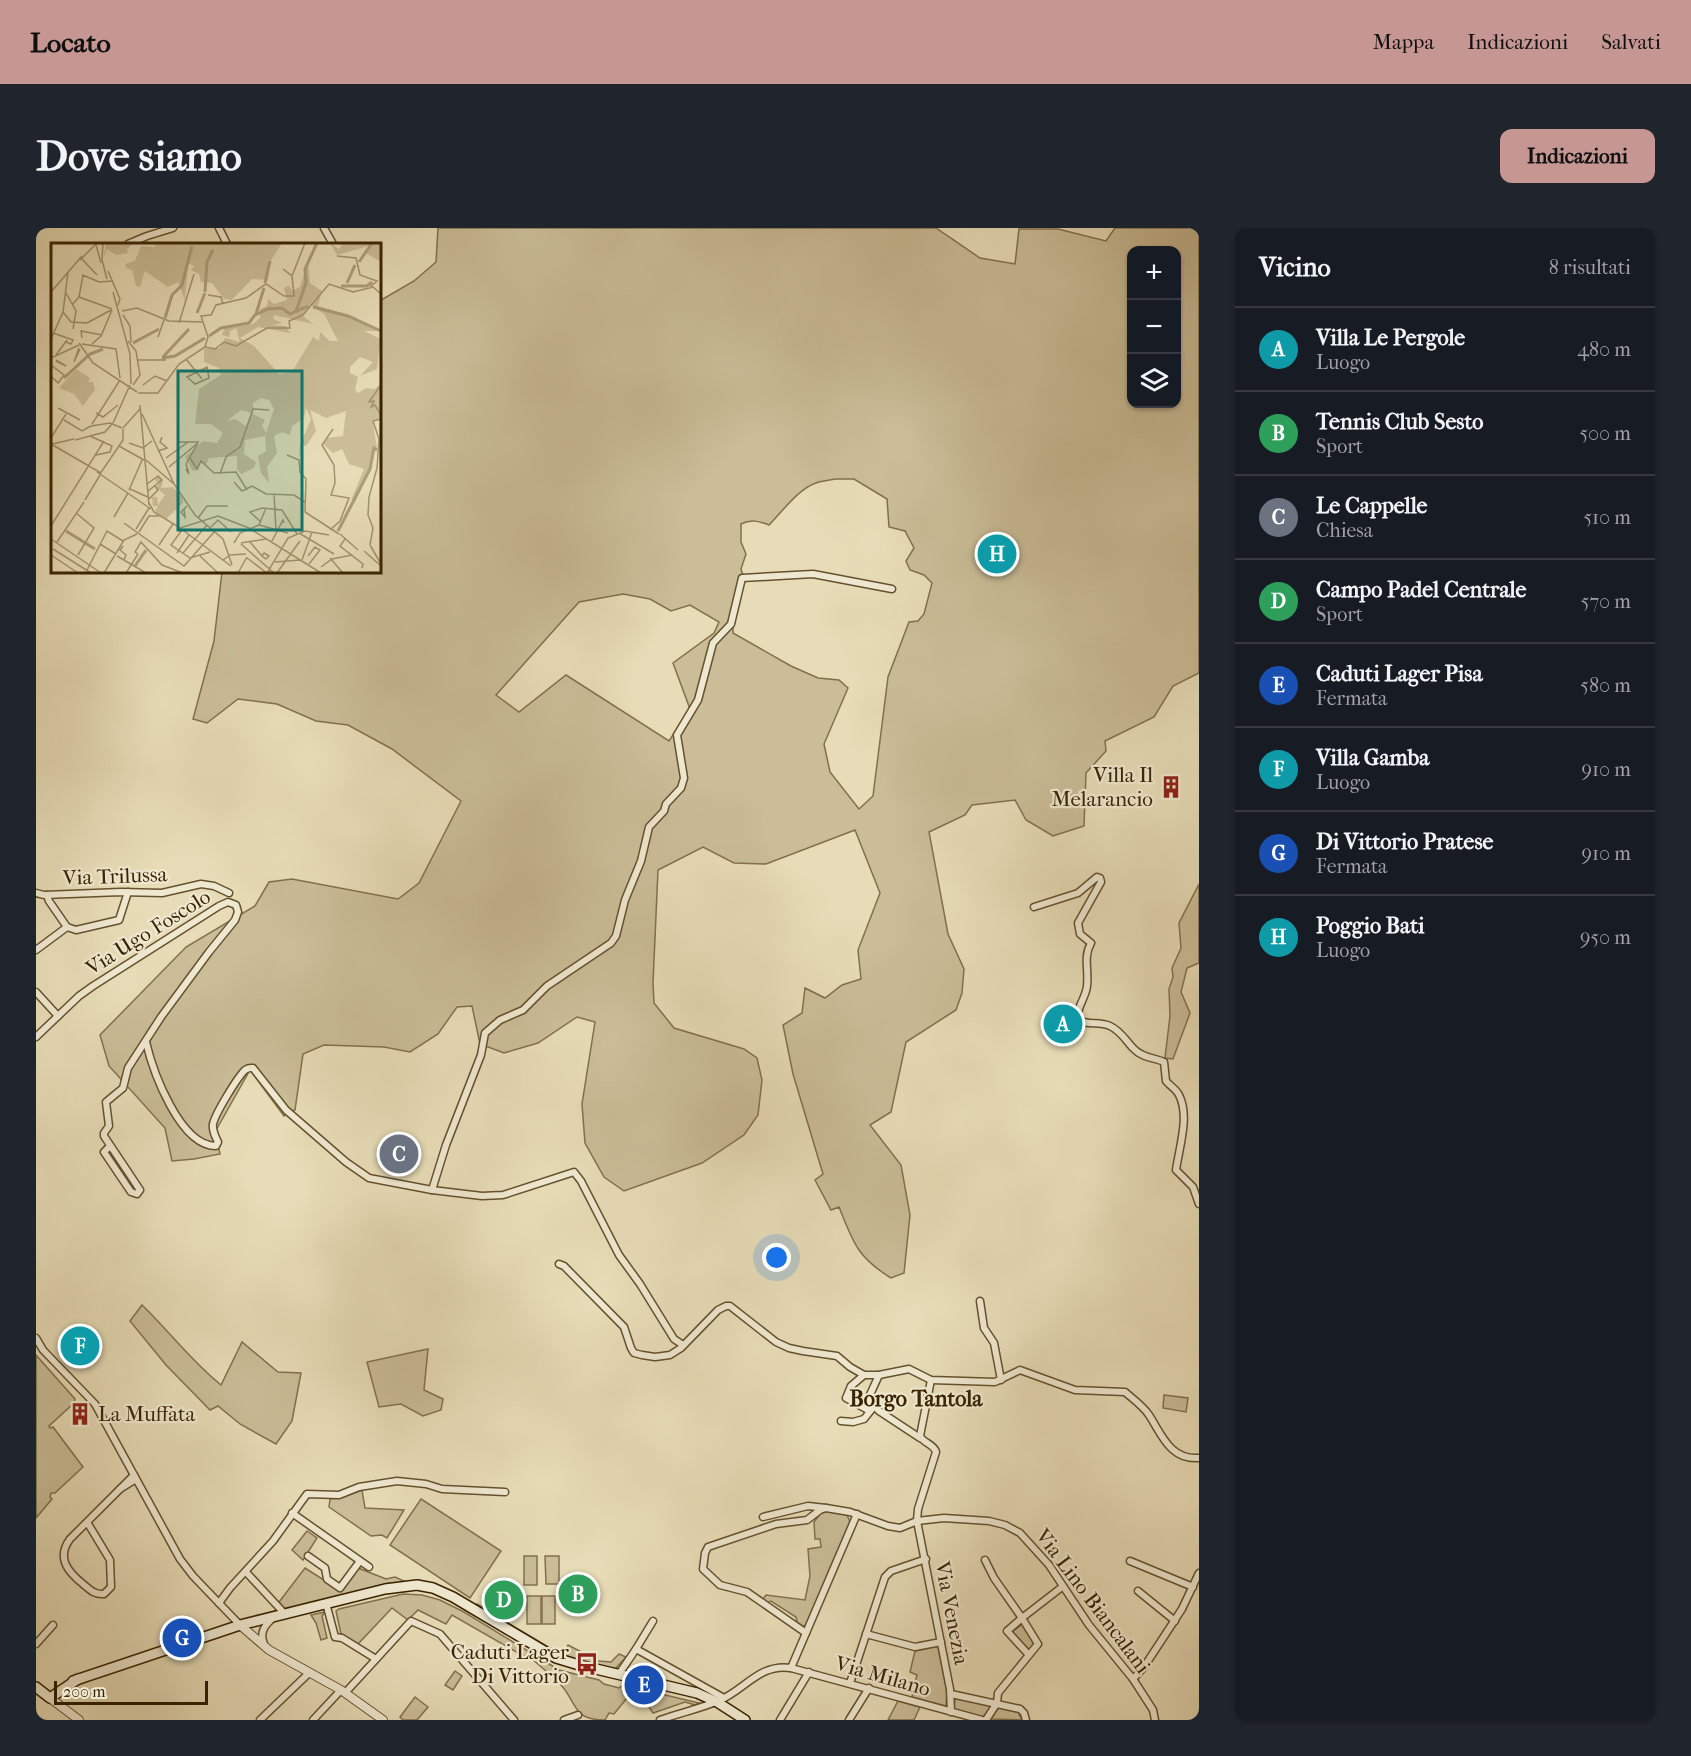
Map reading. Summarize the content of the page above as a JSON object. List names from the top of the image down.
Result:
{
  "streets": {
    "street": [
      "Via Trilussa",
      "Via Ugo Foscolo",
      "Via Lino Biancalani",
      "Via Venezia",
      "Via Milano"
    ]
  },
  "crossings": [
    ["Via Lino Biancalani", "Via Venezia"],
    ["Via Venezia", "Via Milano"]
  ],
  "districts": ["Borgo Tantola"],
  "places": {
    "building": ["Villa Il Melarancio", "La Muffata"],
    "bus stop": ["Caduti Lager Di Vittorio"]
  },
  "scale_bar": "200 m",
  "page": {
    "header": "Locato",
    "nav": ["Mappa", "Indicazioni", "Salvati"],
    "buttons": "Indicazioni",
    "title": "Dove siamo",
    "heading": ["Vicino", "8 risultati"],
    "map_buttons": ["+", "−"],
    "list": [
      {
        "mark": "A",
        "name": "Villa Le Pergole",
        "note": "Luogo",
        "value": "480 m"
      },
      {
        "mark": "B",
        "name": "Tennis Club Sesto",
        "note": "Sport",
        "value": "500 m"
      },
      {
        "mark": "C",
        "name": "Le Cappelle",
        "note": "Chiesa",
        "value": "510 m"
      },
      {
        "mark": "D",
        "name": "Campo Padel Centrale",
        "note": "Sport",
        "value": "570 m"
      },
      {
        "mark": "E",
        "name": "Caduti Lager Pisa",
        "note": "Fermata",
        "value": "580 m"
      },
      {
        "mark": "F",
        "name": "Villa Gamba",
        "note": "Luogo",
        "value": "910 m"
      },
      {
        "mark": "G",
        "name": "Di Vittorio Pratese",
        "note": "Fermata",
        "value": "910 m"
      },
      {
        "mark": "H",
        "name": "Poggio Bati",
        "note": "Luogo",
        "value": "950 m"
      }
    ],
    "pins": [
      "H",
      "A",
      "C",
      "F",
      "B",
      "D",
      "G",
      "E"
    ],
    "scale": "200 m"
  }
}
